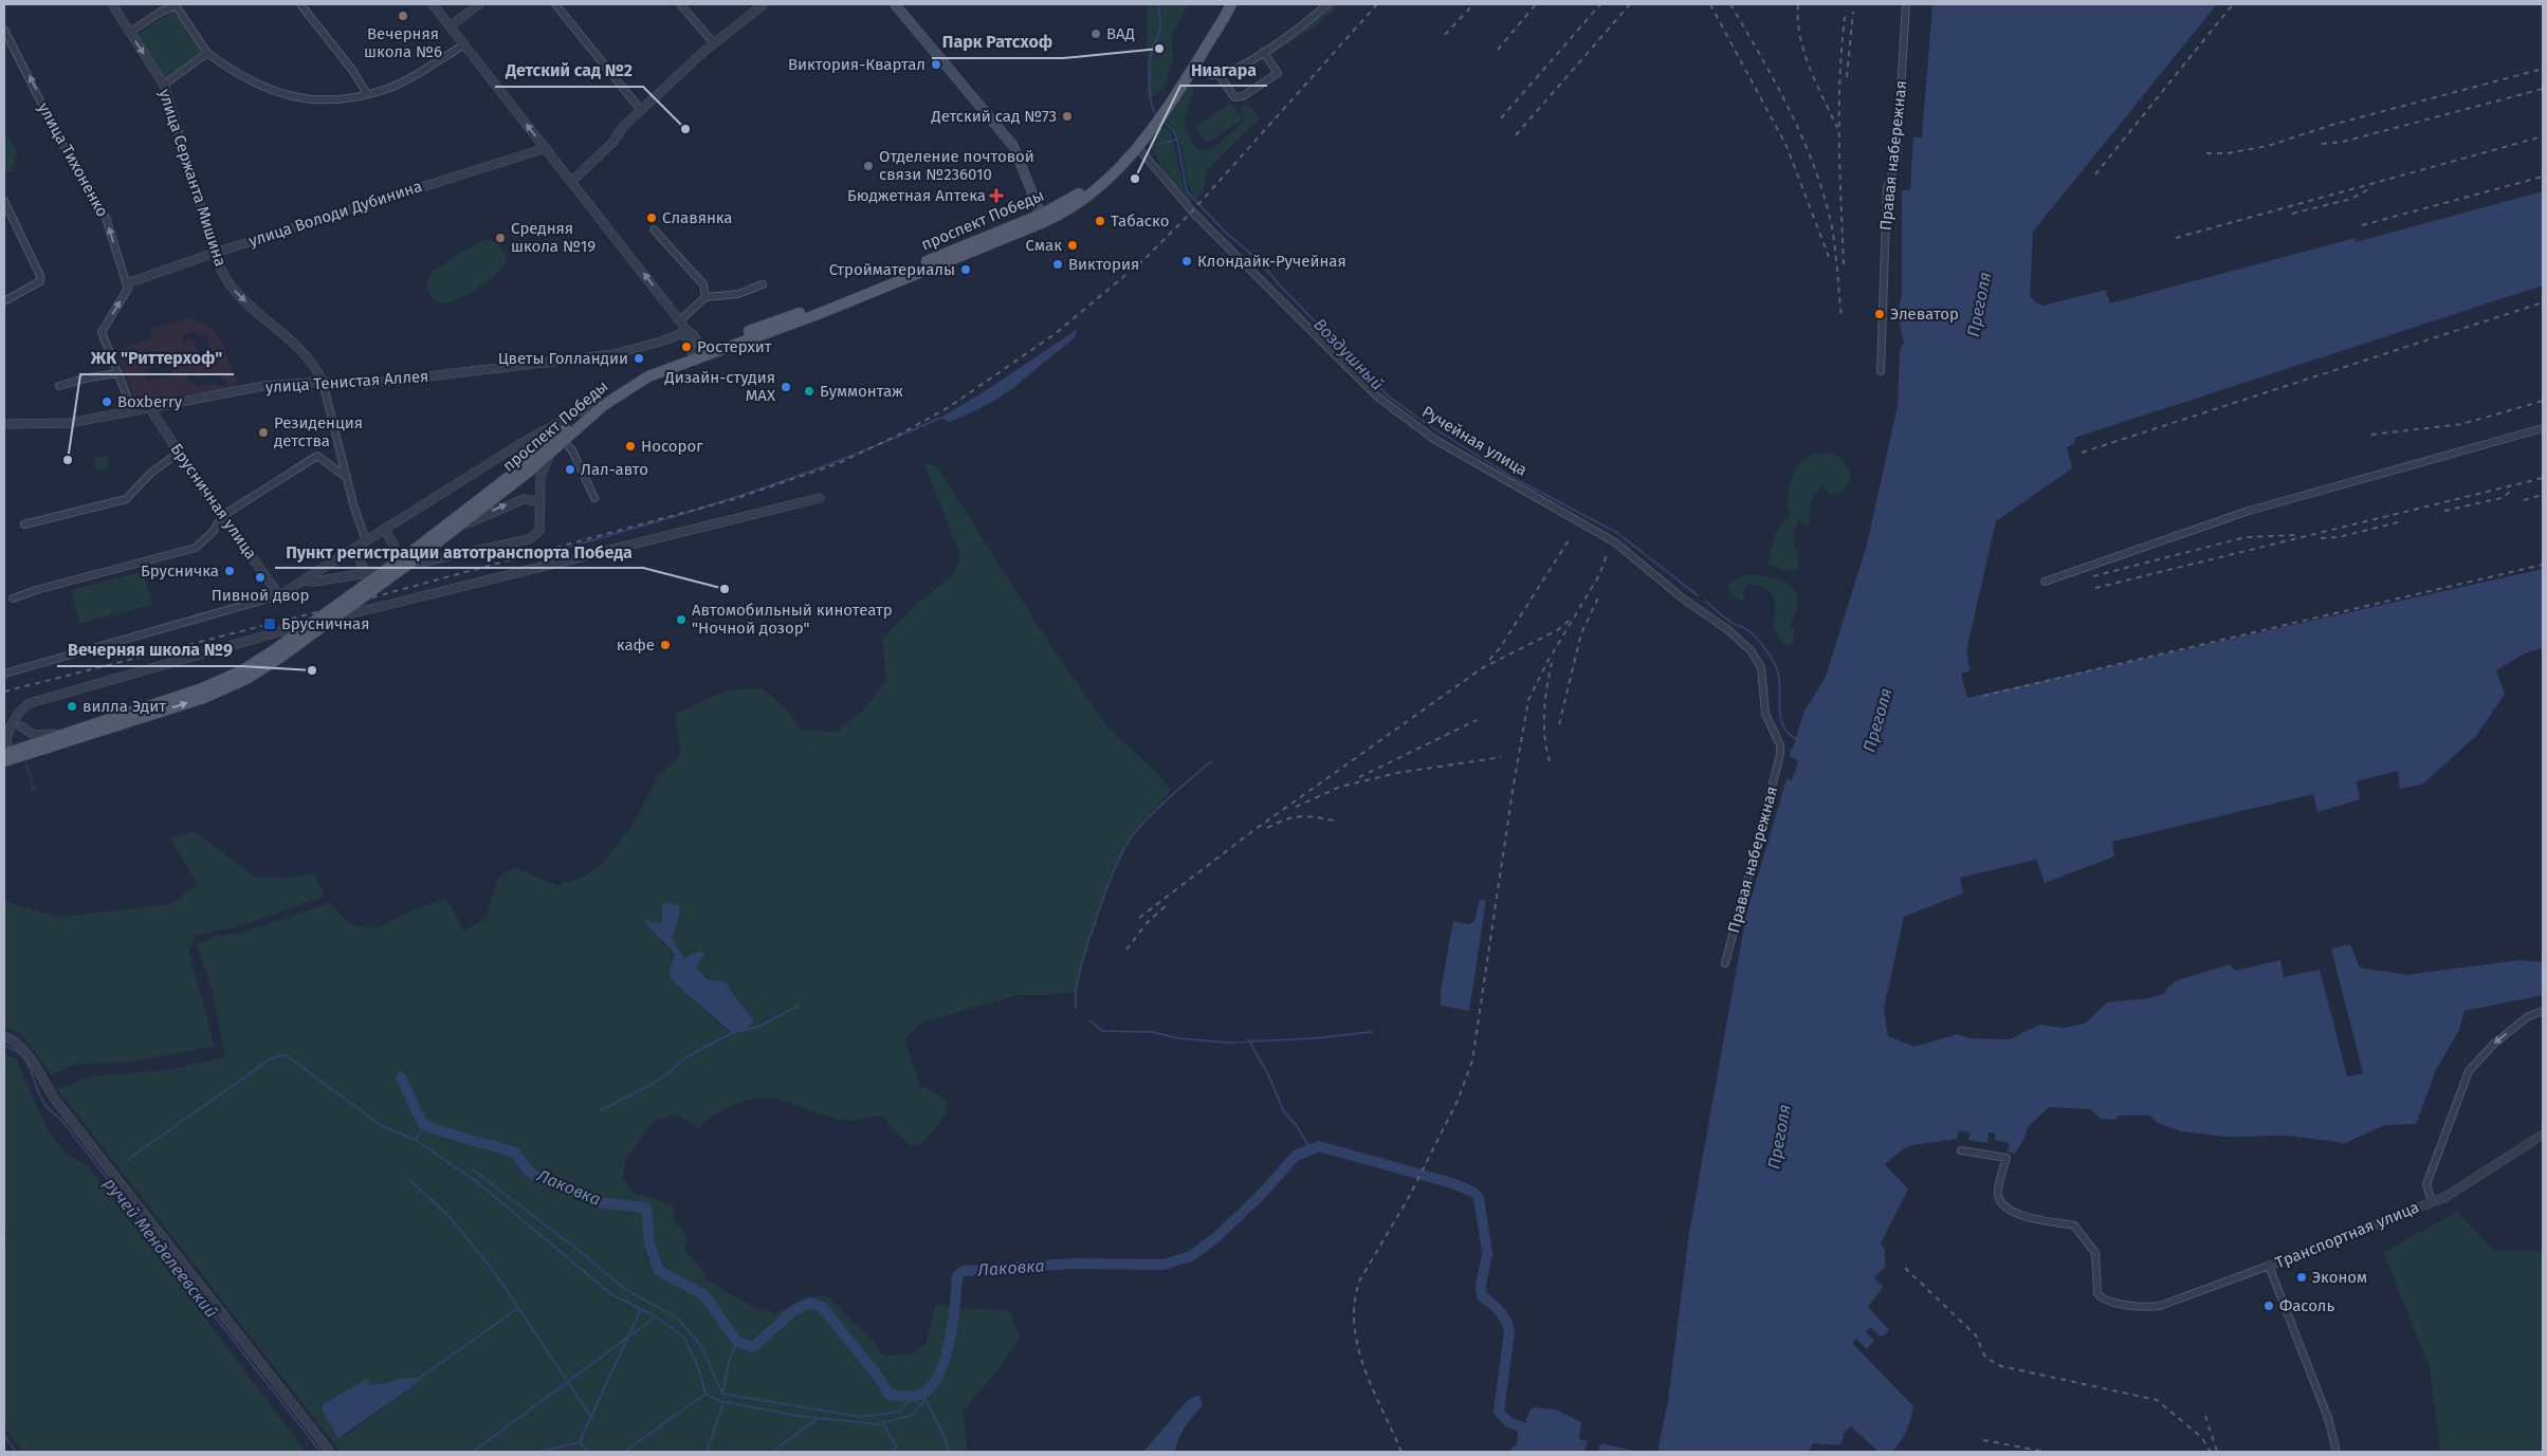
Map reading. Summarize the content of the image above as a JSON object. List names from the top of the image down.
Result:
{
  "streets": {
    "main road": ["проспект Победы"],
    "street": [
      "Правая набережная",
      "улица Тихоненко",
      "улица Сержанта Мишина",
      "улица Володи Дубинина",
      "улица Тенистая Аллея",
      "Ручейная улица",
      "Брусничная улица",
      "Транспортная улица"
    ]
  },
  "crossings": [
    ["Правая набережная", "Ручейная улица"],
    ["улица Тихоненко", "улица Володи Дубинина"],
    ["улица Сержанта Мишина", "улица Володи Дубинина"],
    ["улица Сержанта Мишина", "проспект Победы"],
    ["улица Сержанта Мишина", "улица Тенистая Аллея"],
    ["проспект Победы", "Ручейная улица"],
    ["проспект Победы", "Брусничная улица"],
    ["улица Тенистая Аллея", "Брусничная улица"]
  ],
  "one_way": ["улица Тихоненко", "улица Сержанта Мишина"],
  "water": [
    "Преголя",
    "Воздушный",
    "Лаковка",
    "ручей Менделеевский"
  ],
  "places": {
    "other": [
      "Вечерняя школа №6",
      "ВАД",
      "Парк Ратсхоф",
      "Виктория-Квартал",
      "Детский сад №73",
      "Детский сад №2",
      "Отделение почтовой связи №236010",
      "Ниагара",
      "Славянка",
      "Табаско",
      "Средняя школа №19",
      "Смак",
      "Клондайк-Ручейная",
      "Виктория",
      "Стройматериалы",
      "Элеватор",
      "Ростерхит",
      "Цветы Голландии",
      "Дизайн-студия МAX",
      "Буммонтаж",
      "Boxberry",
      "Резиденция детства",
      "Носорог",
      "ЖК \"Риттерхоф\"",
      "Лал-авто",
      "Брусничка",
      "Пивной двор",
      "Пункт регистрации автотранспорта Победа",
      "Автомобильный кинотеатр \"Ночной дозор\"",
      "кафе",
      "Вечерняя школа №9",
      "вилла Эдит",
      "Эконом",
      "Фасоль"
    ],
    "health": ["Бюджетная Аптека"],
    "transit": ["Брусничная"]
  }
}
